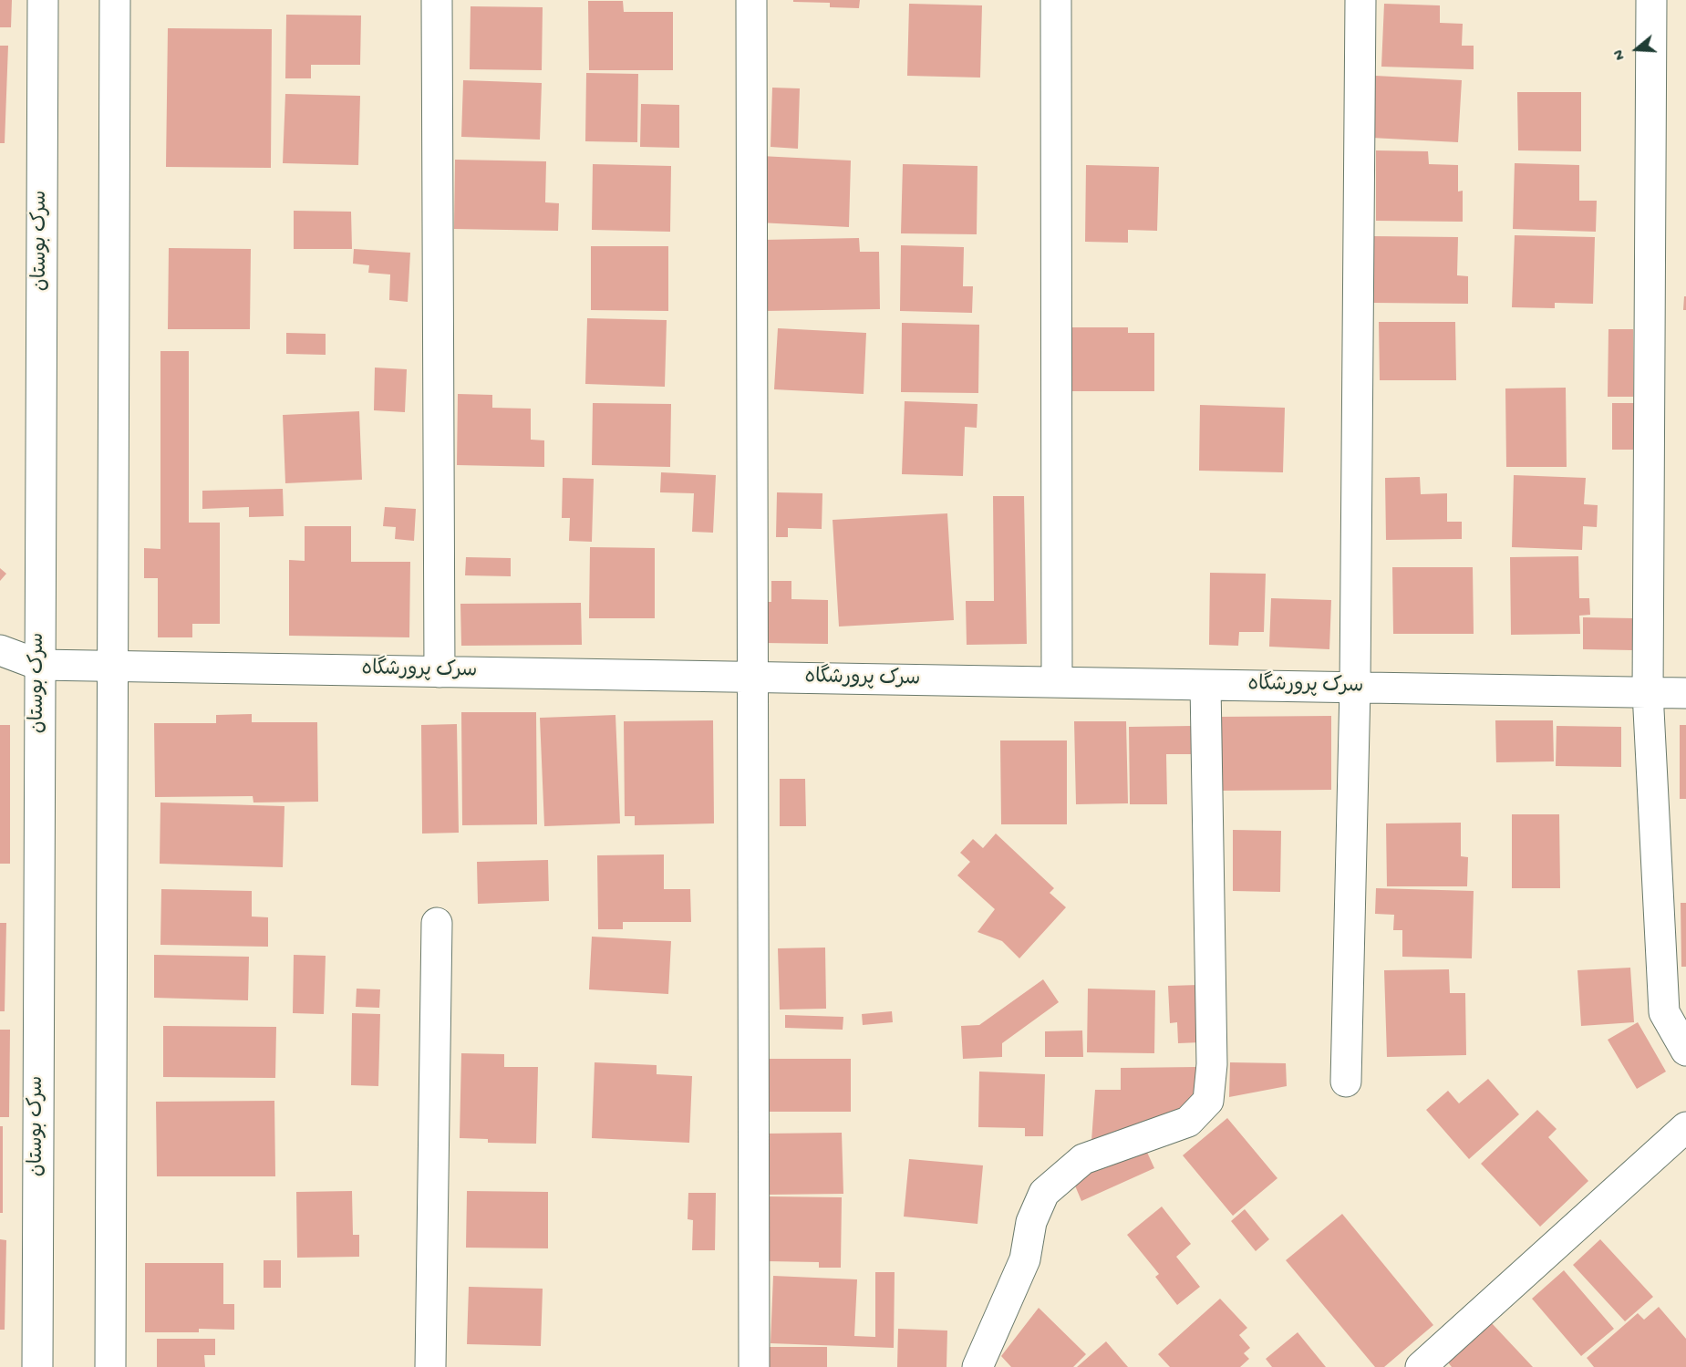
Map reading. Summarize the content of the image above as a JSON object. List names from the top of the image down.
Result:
{
  "streets": {
    "street": ["سرک بوستان", "سرک پرورشگاه"]
  },
  "crossings": [
    ["سرک بوستان", "سرک پرورشگاه"]
  ],
  "north": "left"
}
